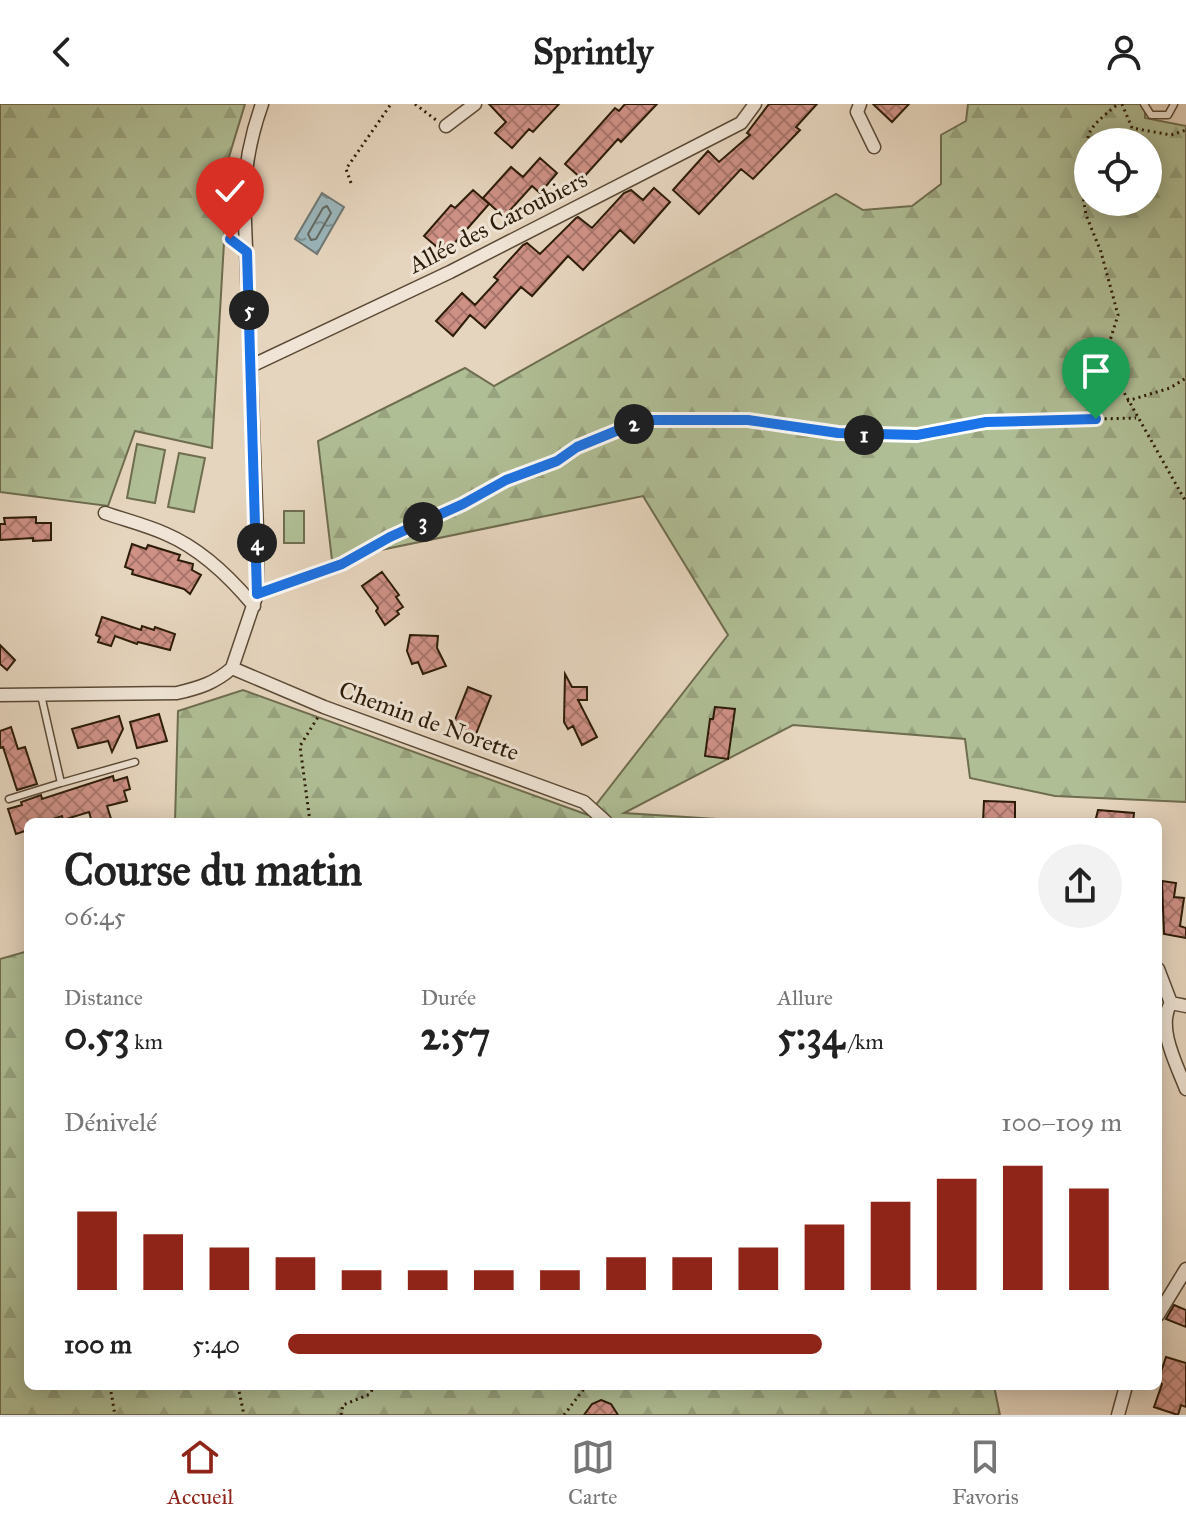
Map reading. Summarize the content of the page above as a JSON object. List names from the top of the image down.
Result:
{
  "streets": {
    "street": ["Allée des Caroubiers", "Chemin de Norette"]
  },
  "page": {
    "header": "Sprintly",
    "pins": [
      "5",
      "2",
      "1",
      "3",
      "4"
    ],
    "heading": ["Course du matin", "06:45"],
    "stats": [
      ["Distance", "0.53 km"],
      ["Durée", "2:57"],
      ["Allure", "5:34 /km"]
    ],
    "chart": ["Dénivelé", "100–109 m"],
    "list": [
      {
        "name": "100 m",
        "note": "5:40"
      }
    ],
    "tabs": ["Accueil", "Carte", "Favoris"]
  }
}
